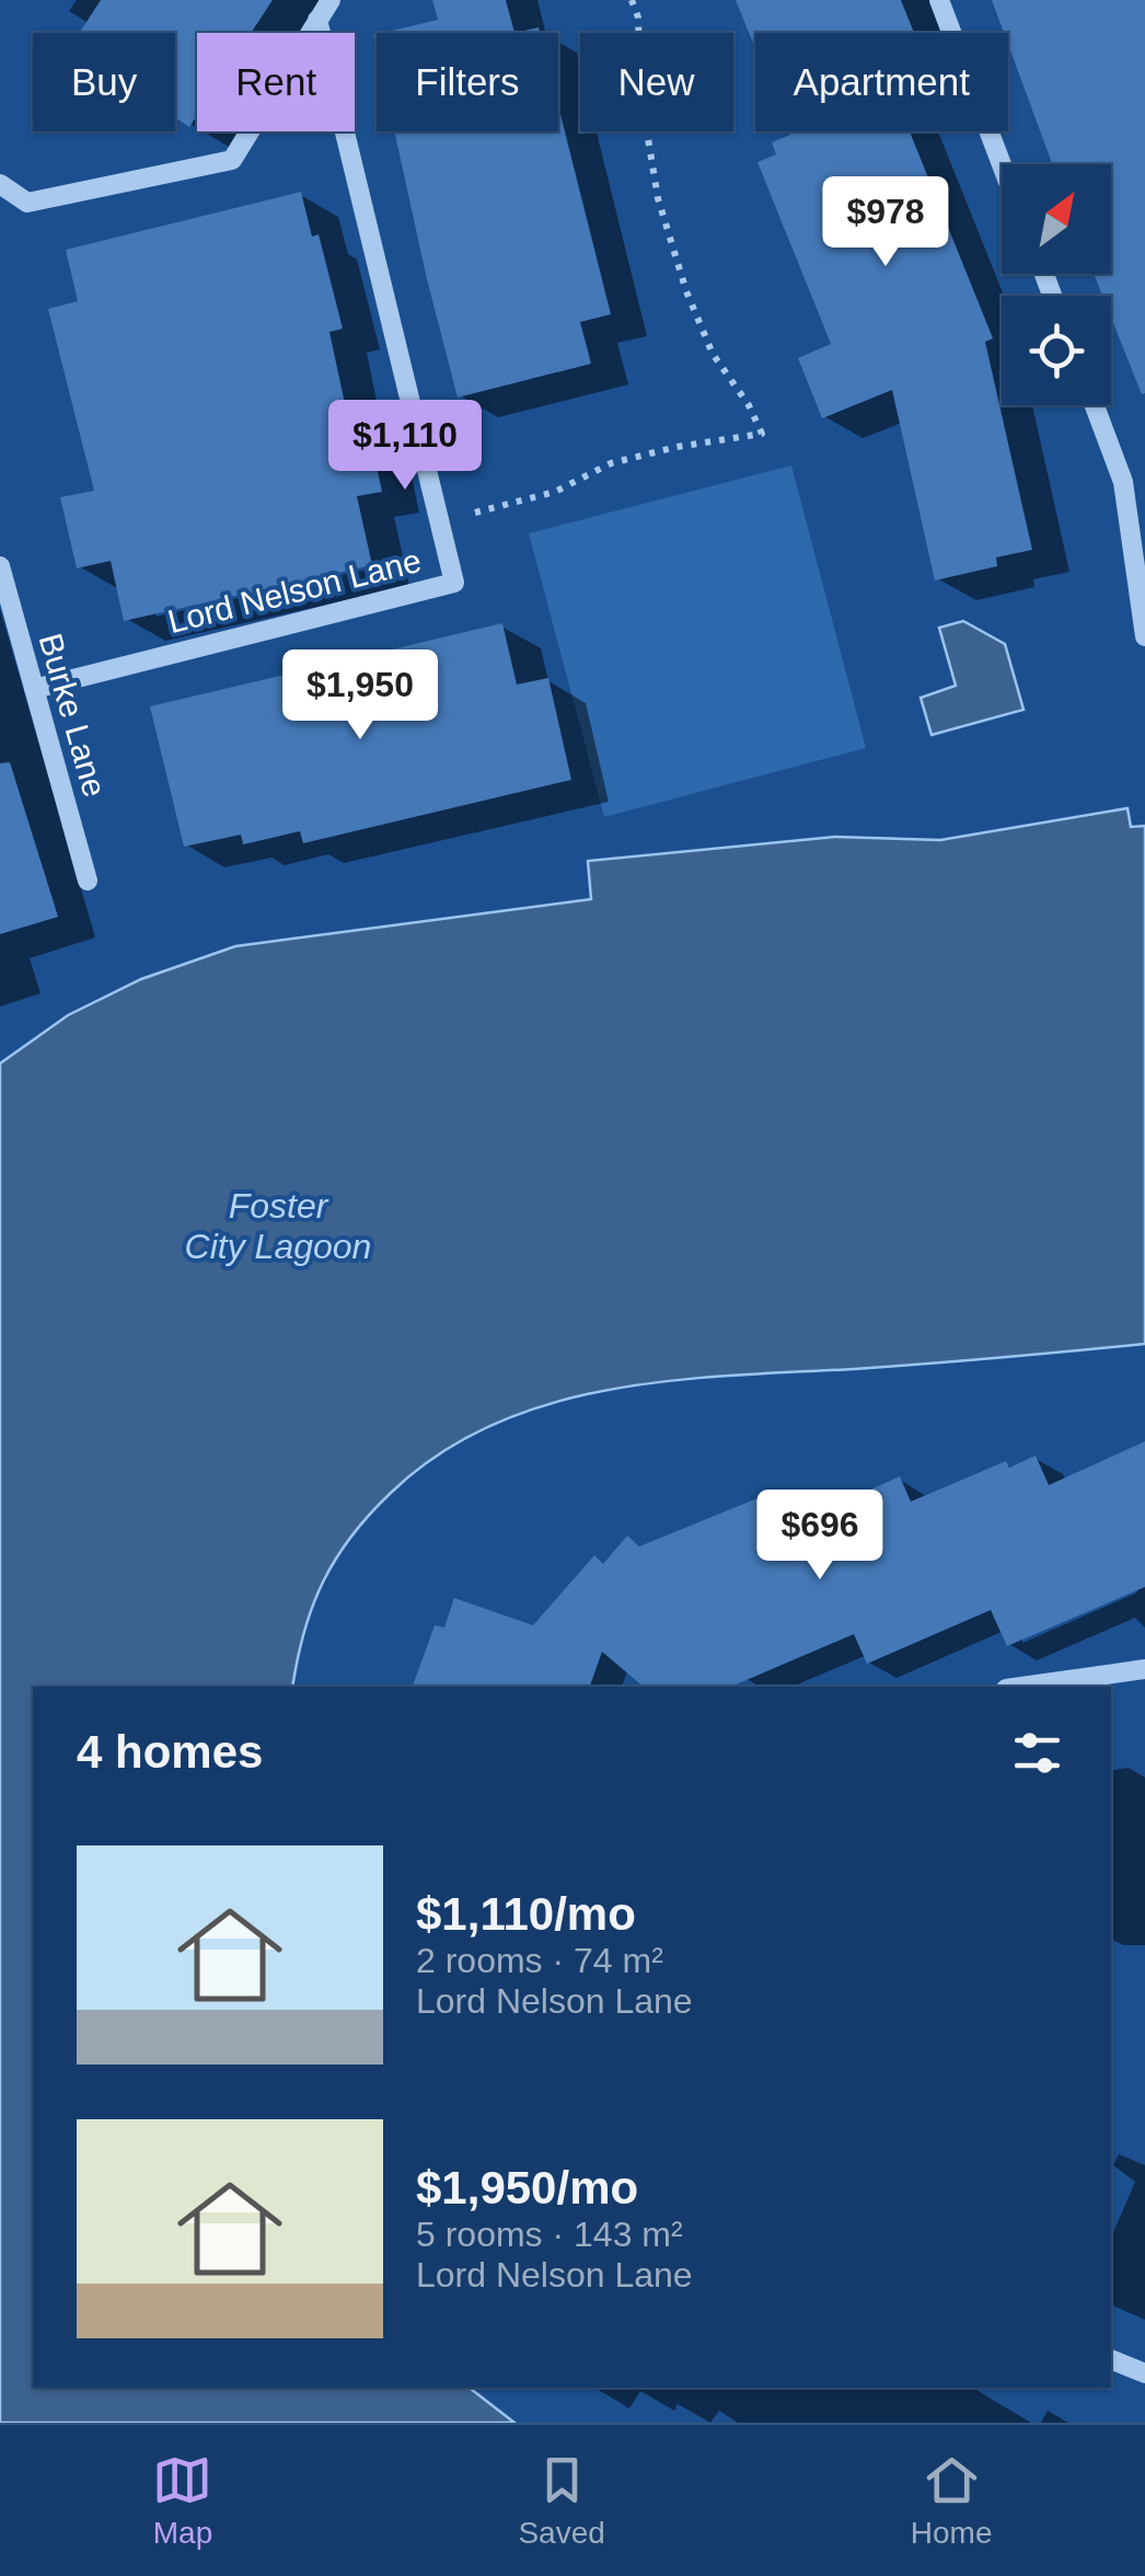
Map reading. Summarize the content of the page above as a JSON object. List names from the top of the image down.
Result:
{
  "streets": {
    "street": ["Lord Nelson Lane", "Burke Lane"]
  },
  "crossings": [
    ["Lord Nelson Lane", "Burke Lane"]
  ],
  "water": ["Foster City Lagoon"],
  "north": "top right",
  "page": {
    "chip": [
      "Buy",
      "Rent",
      "Filters",
      "New",
      "Apartment"
    ],
    "price": [
      "$978",
      "$1,110",
      "$1,950",
      "$696"
    ],
    "heading": "4 homes",
    "list": [
      {
        "name": "$1,110/mo",
        "note": "2 rooms · 74 m² · Lord Nelson Lane"
      },
      {
        "name": "$1,950/mo",
        "note": "5 rooms · 143 m² · Lord Nelson Lane"
      }
    ],
    "tabs": ["Map", "Saved", "Home"]
  }
}
